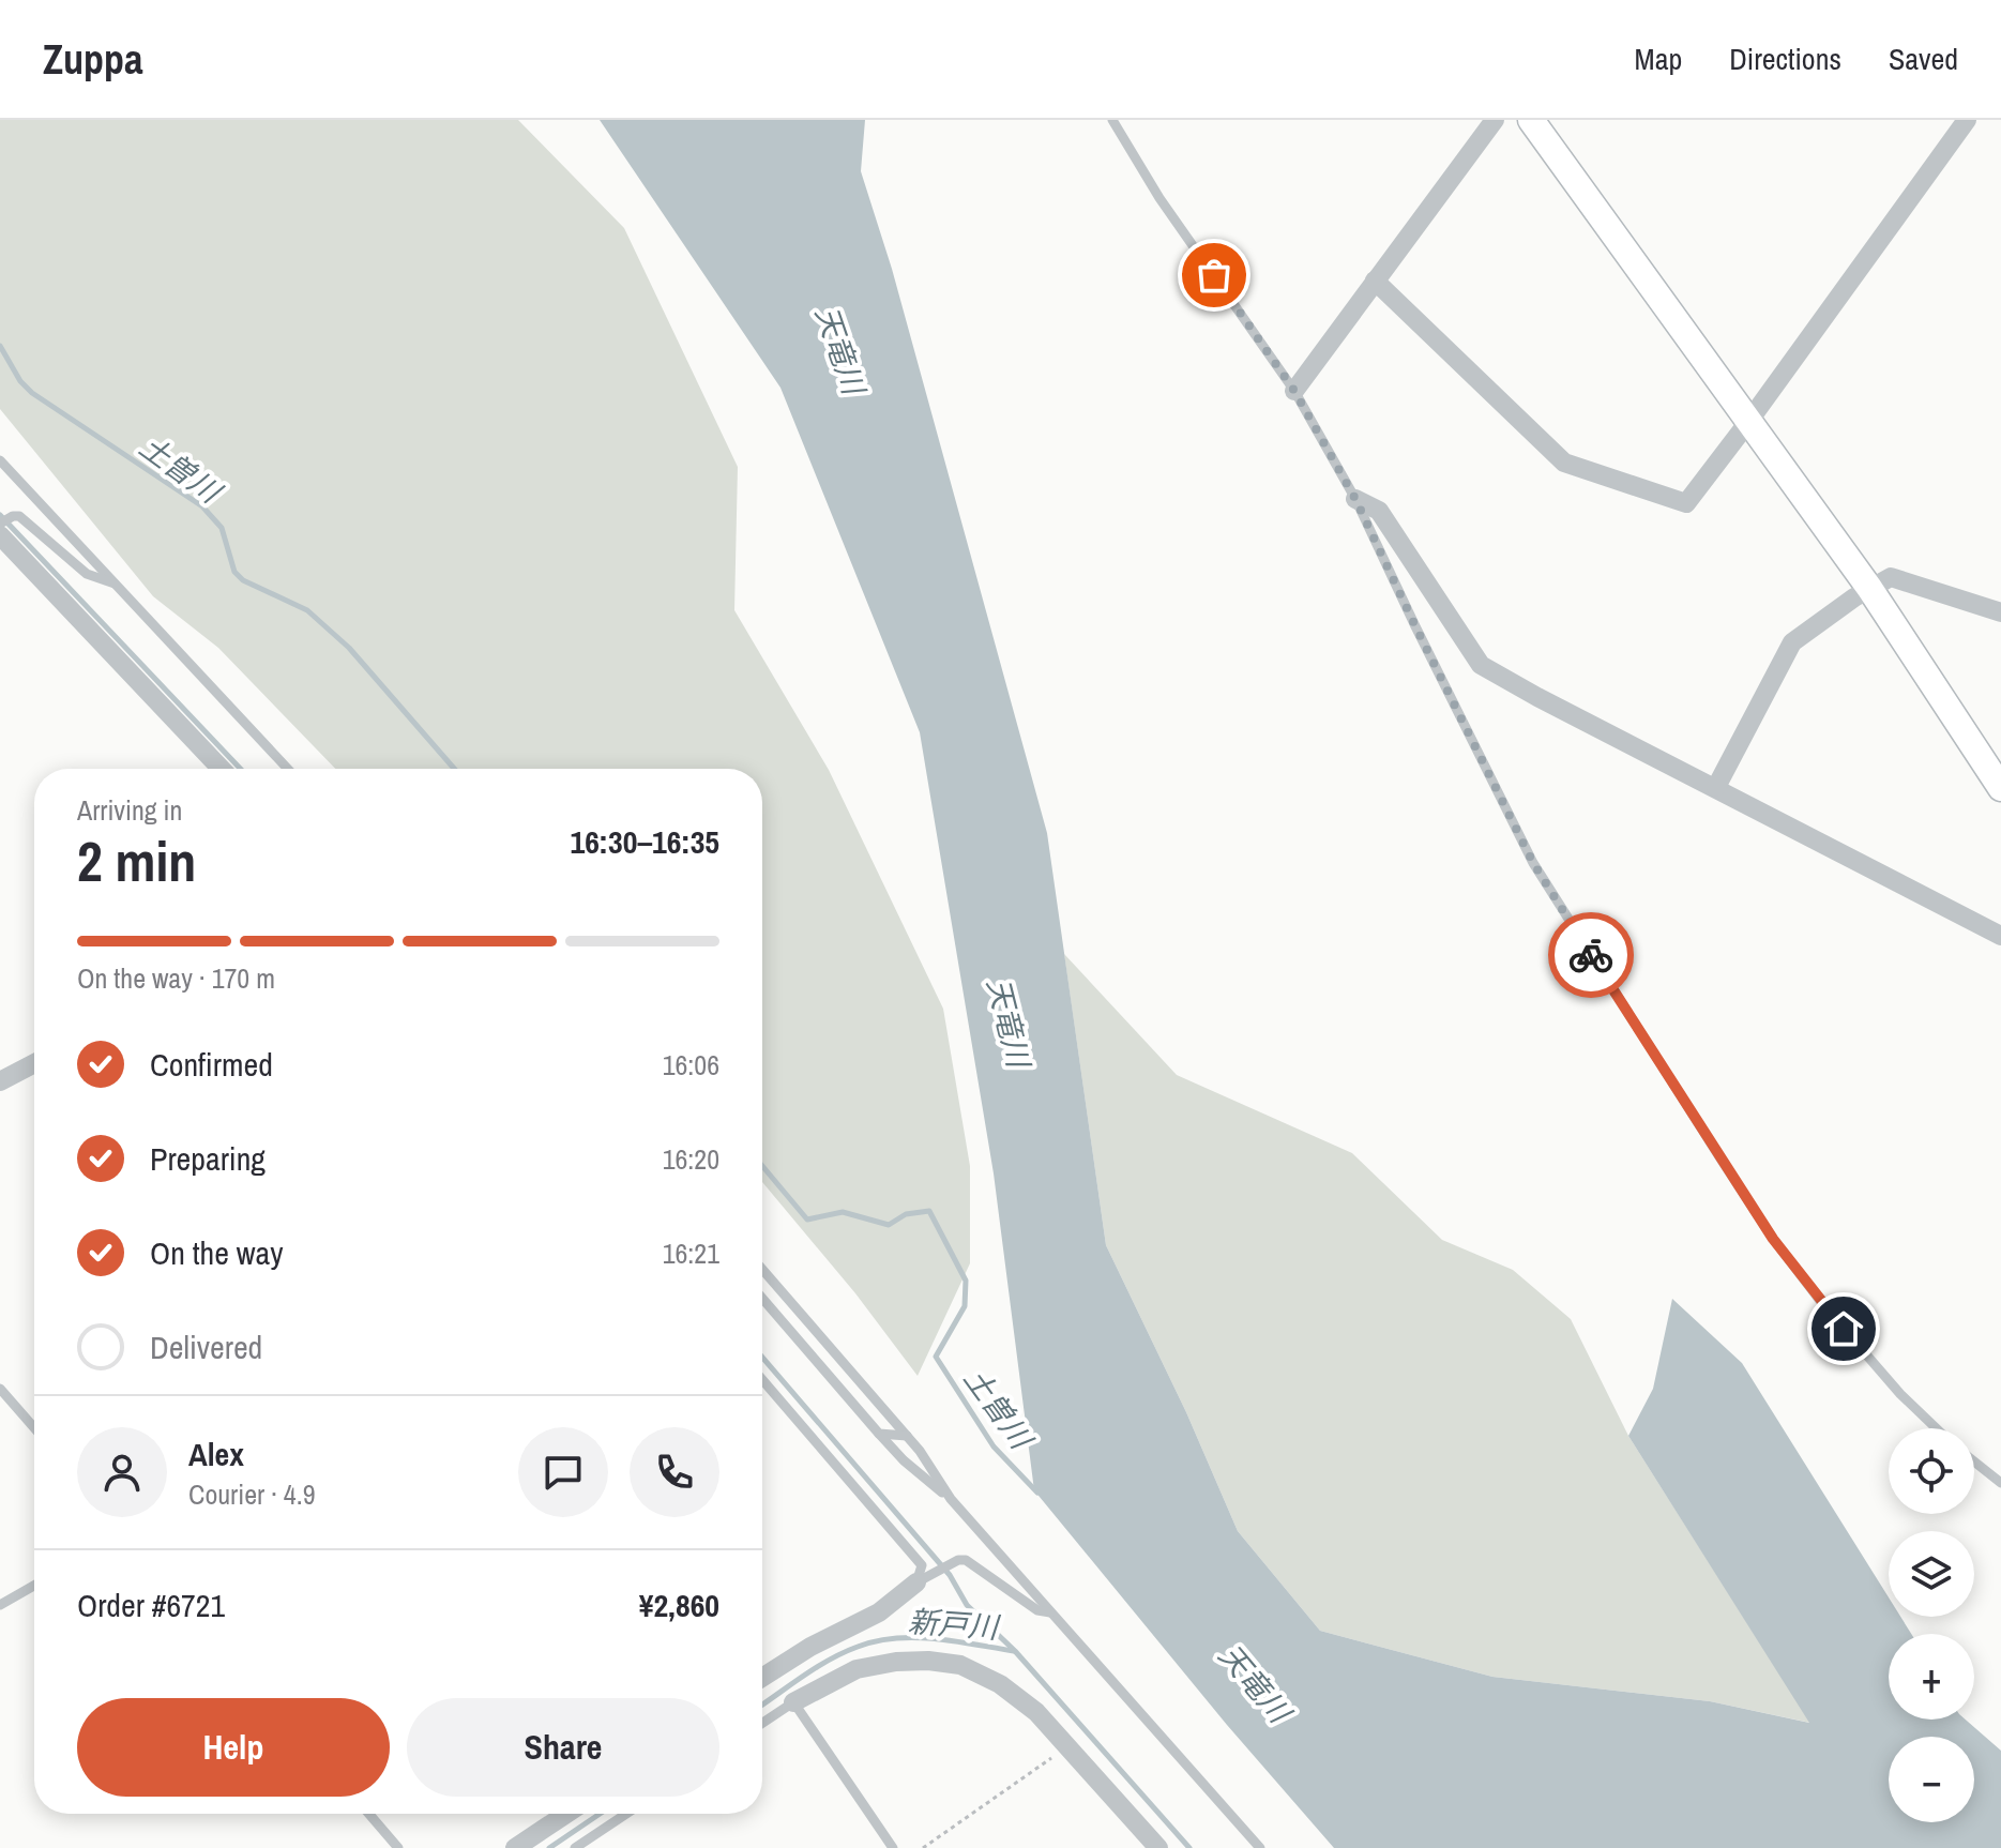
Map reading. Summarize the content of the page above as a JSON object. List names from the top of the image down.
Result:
{
  "water": ["天竜川", "土曽川", "新戸川"],
  "page": {
    "header": "Zuppa",
    "nav": ["Map", "Directions", "Saved"],
    "heading": ["2 min", "Arriving in", "16:30–16:35"],
    "panel": [
      "Alex",
      "Courier · 4.9",
      "Order #6721",
      "¥2,860"
    ],
    "bar": "On the way · 170 m",
    "list": [
      ["Confirmed", "16:06"],
      ["Preparing", "16:20"],
      ["On the way", "16:21"],
      "Delivered"
    ],
    "map_buttons": ["+", "−"],
    "buttons": ["Help", "Share"]
  }
}
